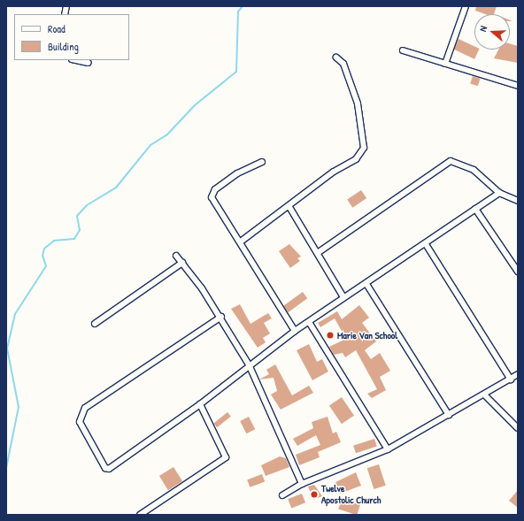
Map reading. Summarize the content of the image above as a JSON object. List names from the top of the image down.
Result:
{
  "places": ["Marie Van School", "Twelve Apostolic Church"],
  "legend": ["Road", "Building"],
  "north": "left"
}
